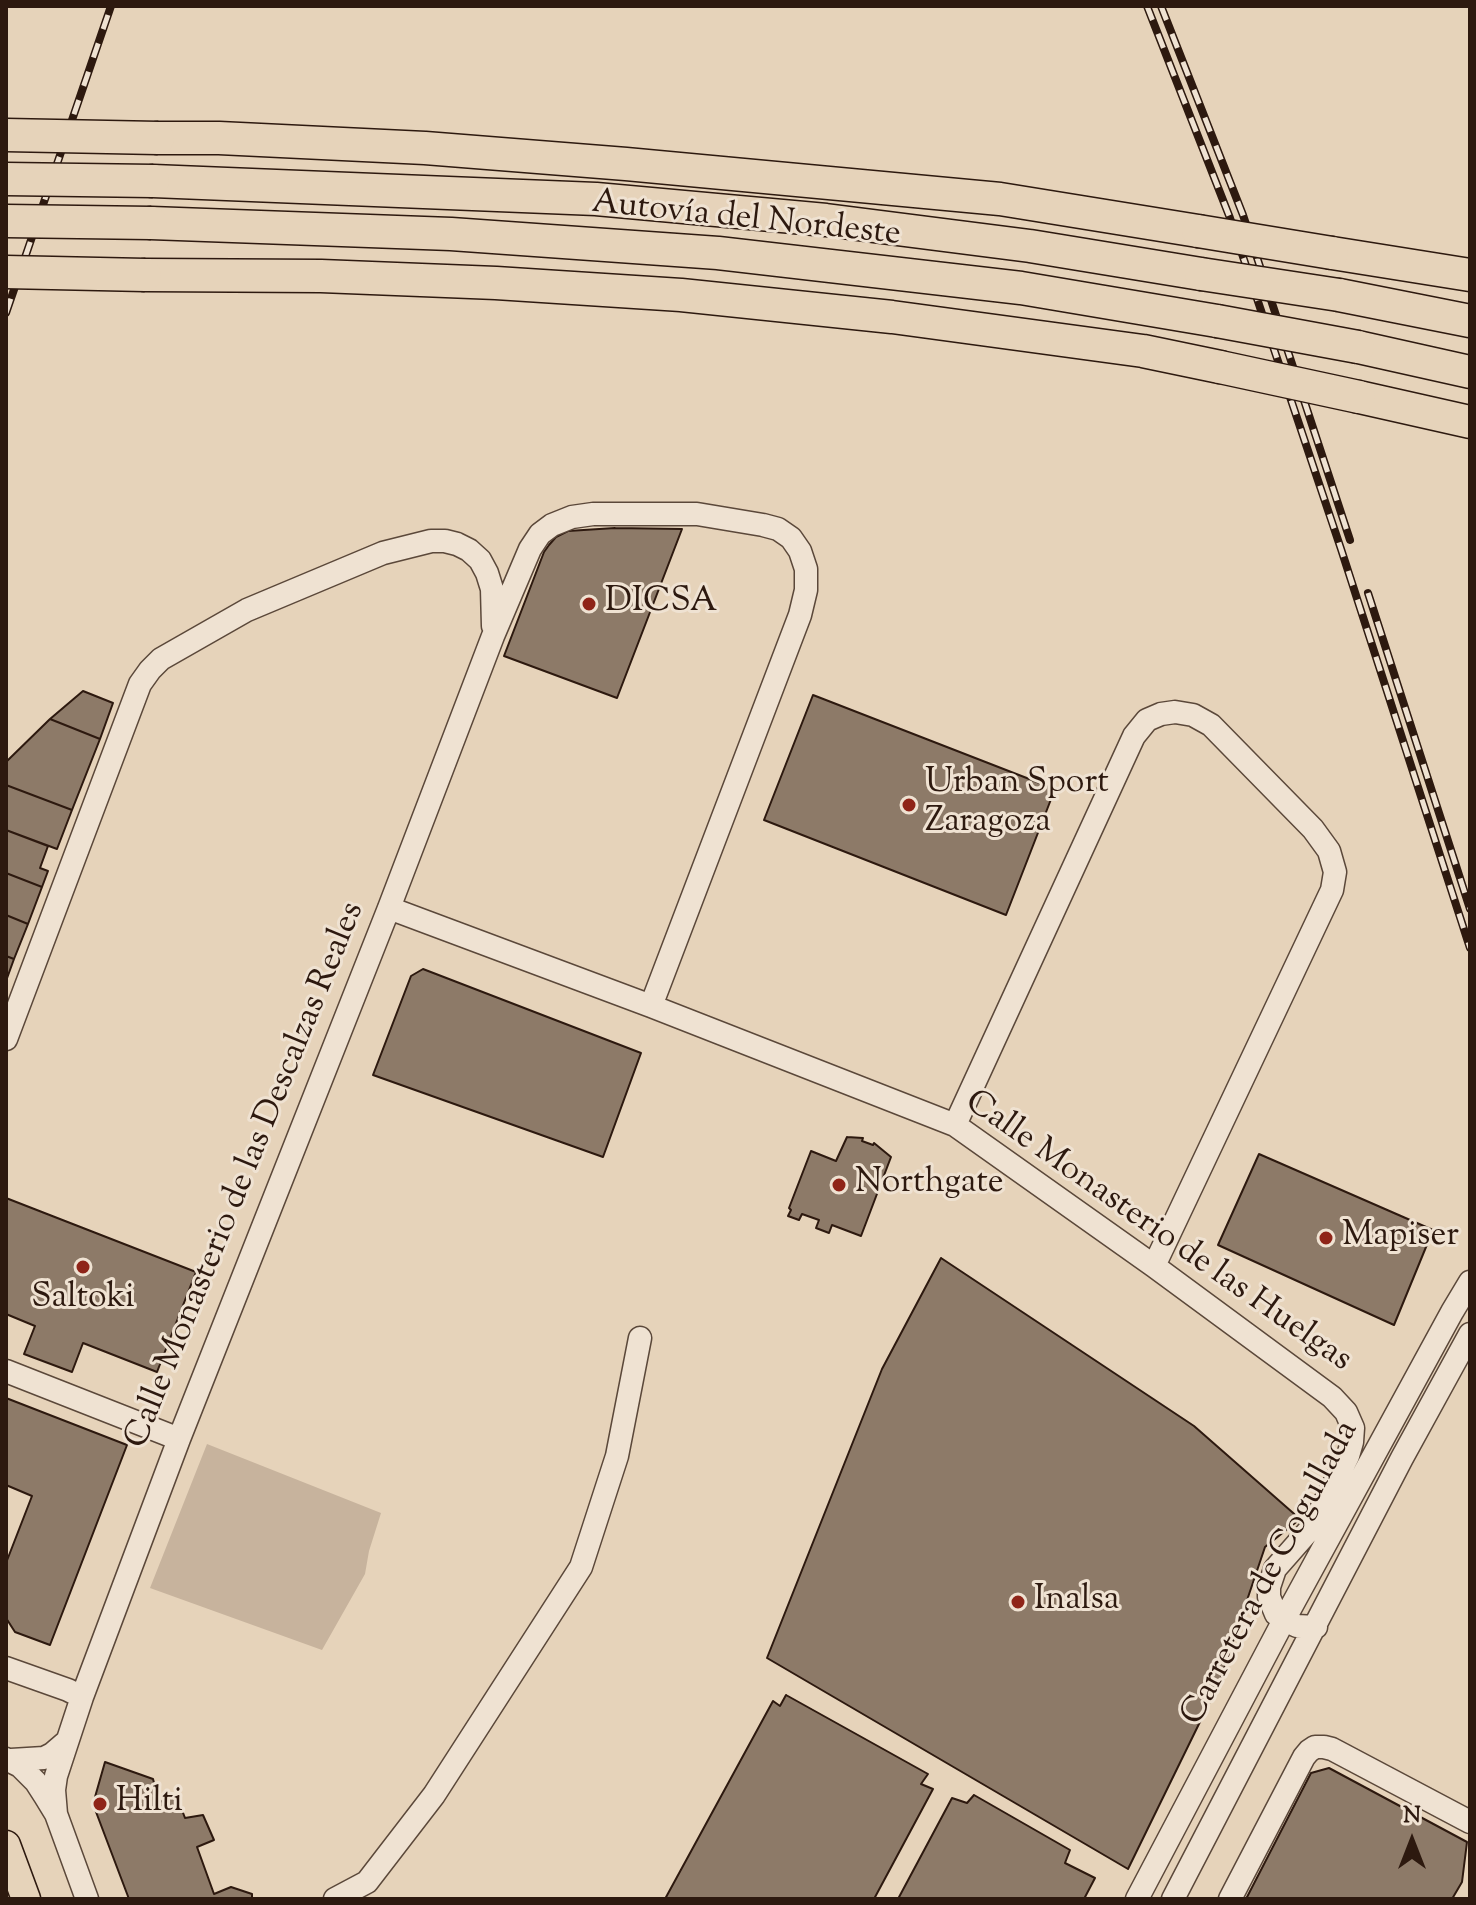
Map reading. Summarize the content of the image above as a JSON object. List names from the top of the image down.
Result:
{
  "streets": {
    "highway": ["Autovía del Nordeste"],
    "street": ["Calle Monasterio de las Descalzas Reales", "Calle Monasterio de las Huelgas", "Carretera de Cogullada"]
  },
  "crossings": [
    ["Calle Monasterio de las Descalzas Reales", "Calle Monasterio de las Huelgas"],
    ["Calle Monasterio de las Huelgas", "Carretera de Cogullada"]
  ],
  "places": [
    "DICSA",
    "Urban Sport Zaragoza",
    "Northgate",
    "Mapiser",
    "Saltoki",
    "Inalsa",
    "Hilti"
  ],
  "north": "top"
}
